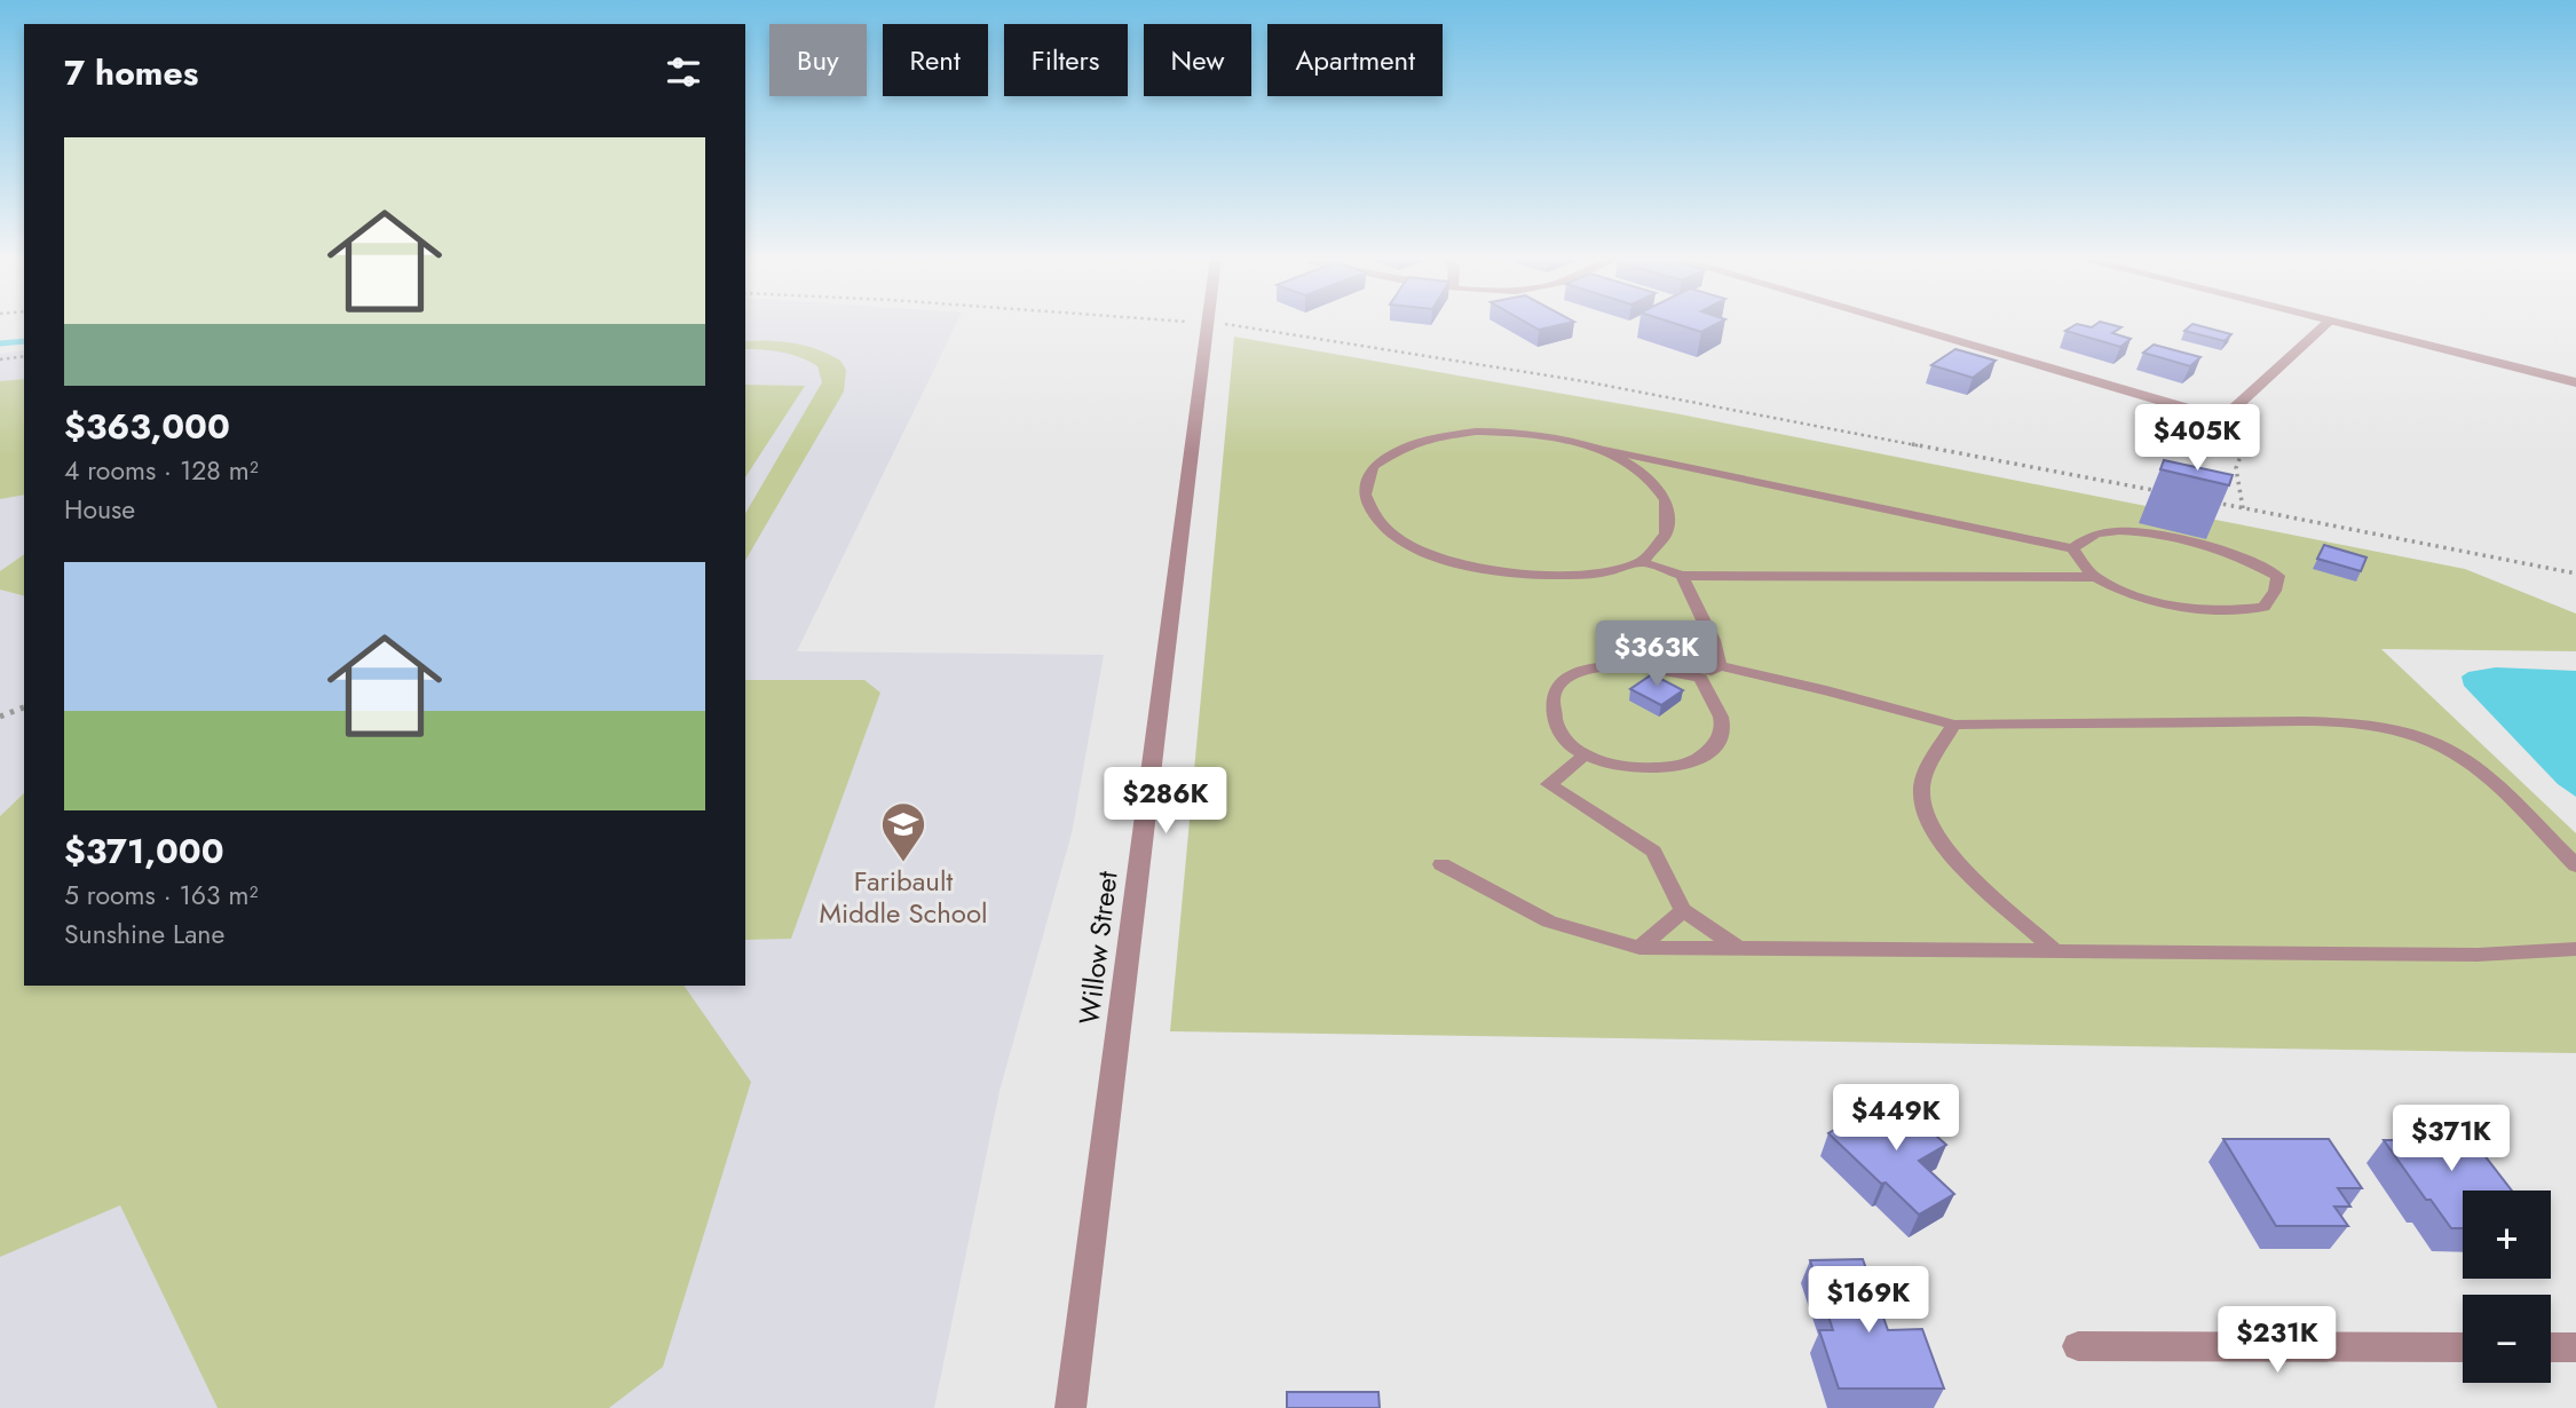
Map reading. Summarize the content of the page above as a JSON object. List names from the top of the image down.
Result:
{
  "streets": {
    "street": ["Willow Street"]
  },
  "places": {
    "school or university": ["Faribault Middle School"]
  },
  "page": {
    "chip": [
      "Buy",
      "Rent",
      "Filters",
      "New",
      "Apartment"
    ],
    "heading": "7 homes",
    "list": [
      {
        "name": "$363,000",
        "note": "4 rooms · 128 m² · House"
      },
      {
        "name": "$371,000",
        "note": "5 rooms · 163 m² · Sunshine Lane"
      }
    ],
    "price": [
      "$405K",
      "$363K",
      "$286K",
      "$449K",
      "$371K",
      "$169K",
      "$231K"
    ],
    "map_buttons": ["+", "−"]
  }
}
